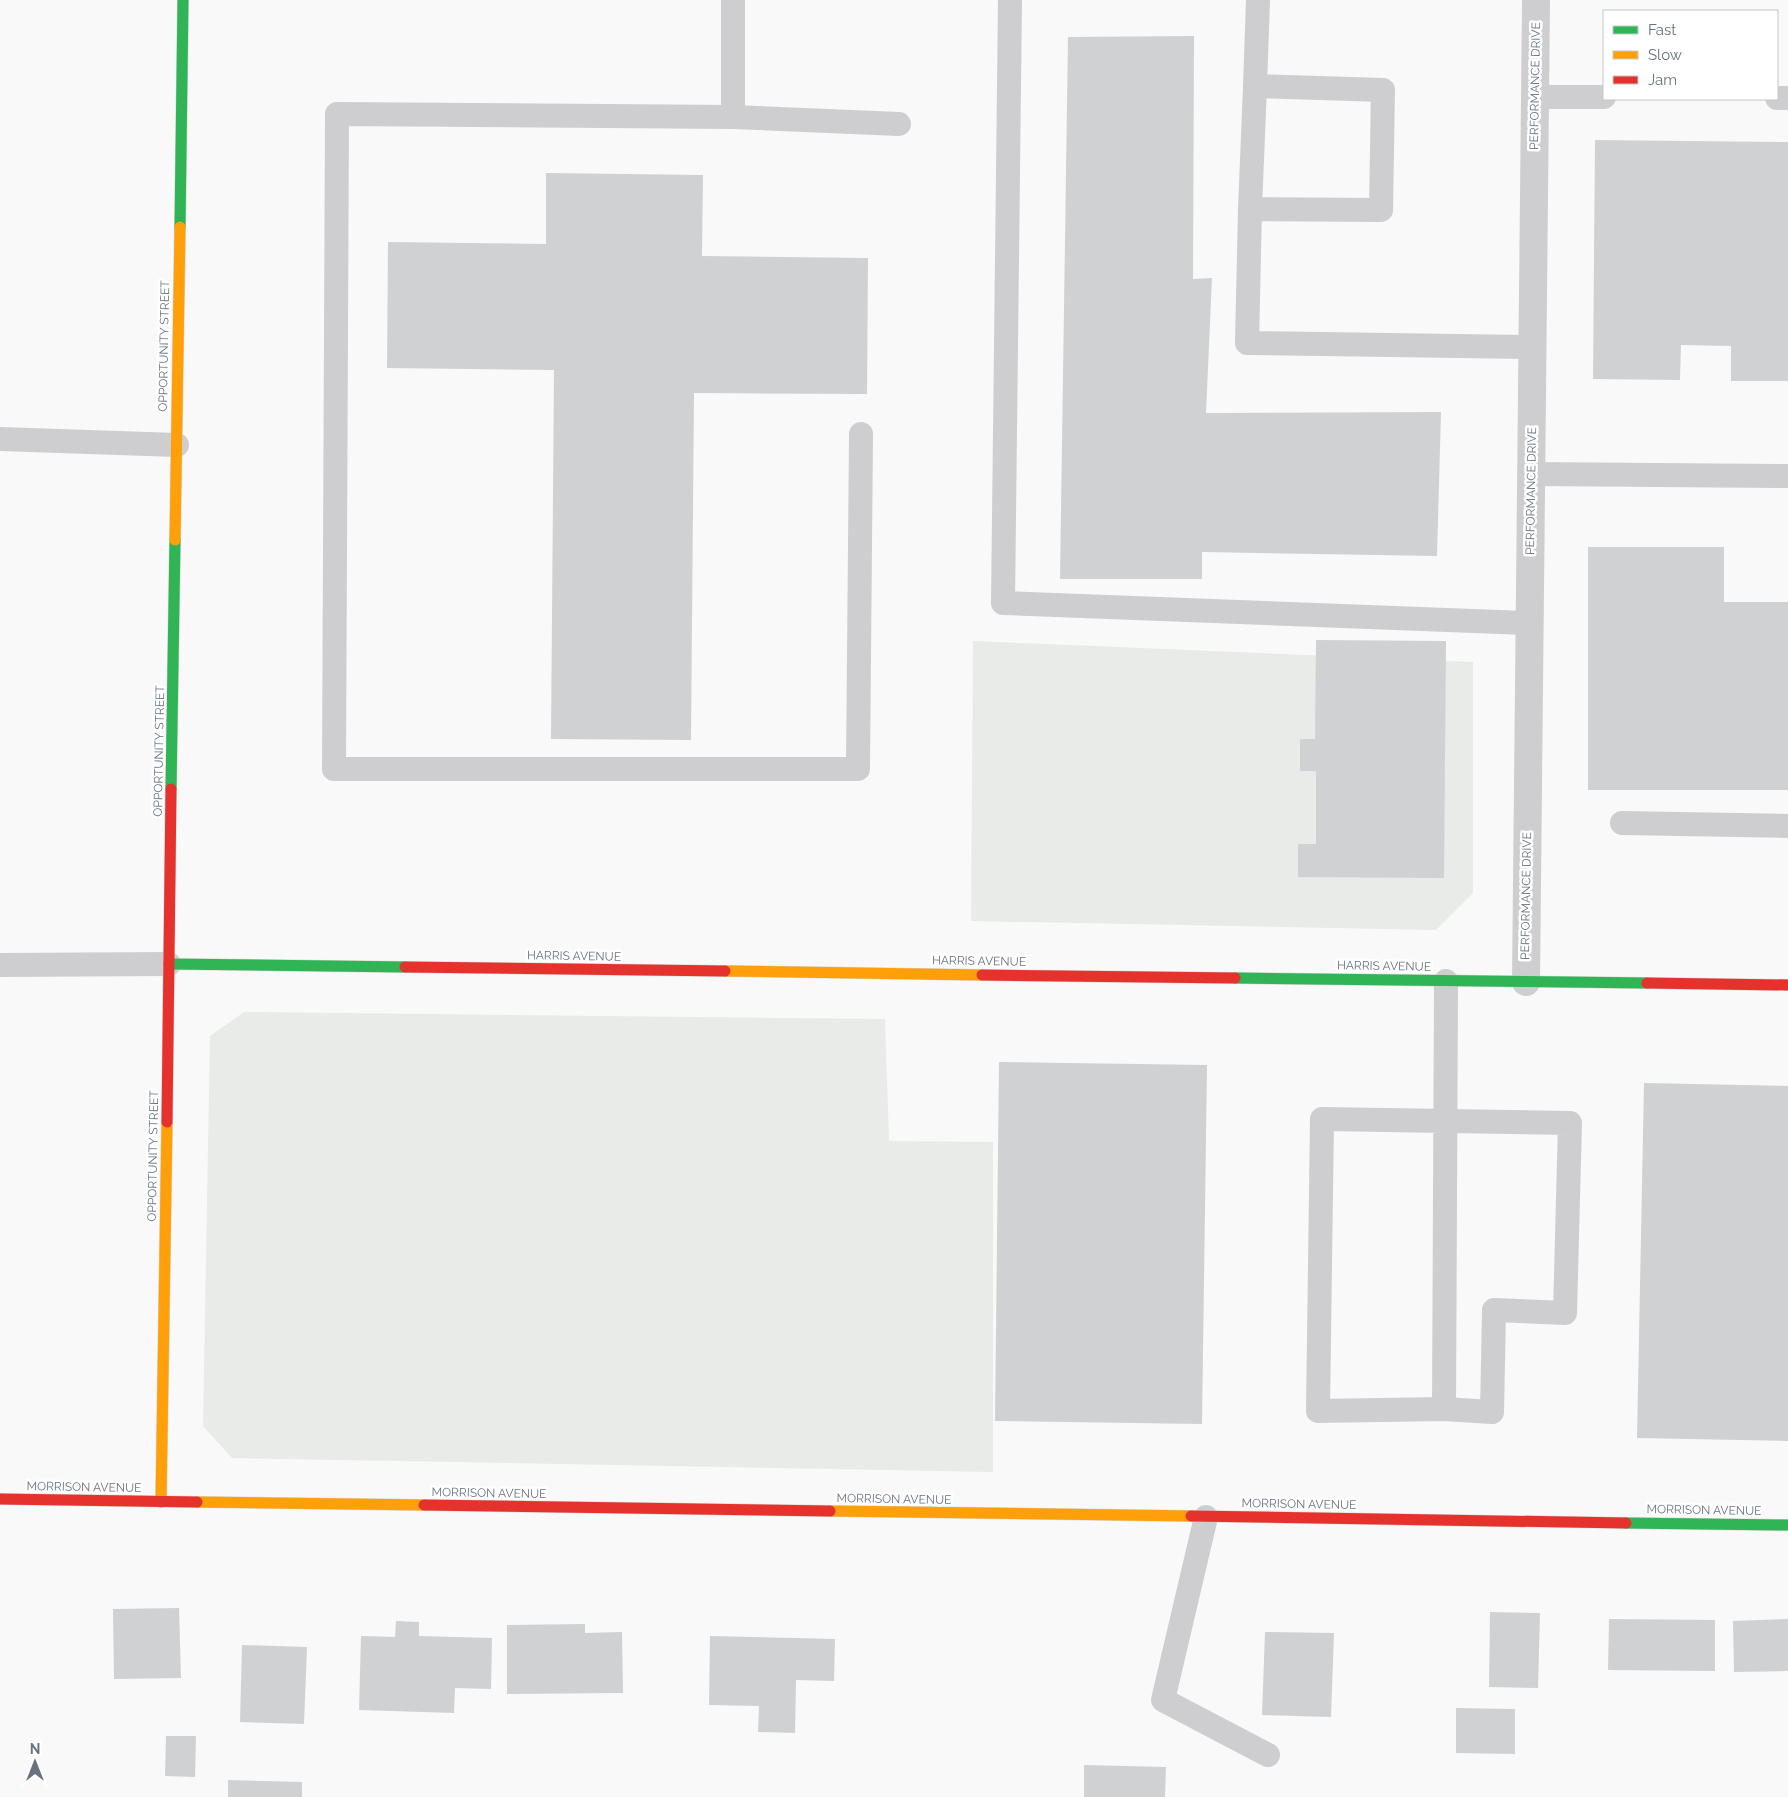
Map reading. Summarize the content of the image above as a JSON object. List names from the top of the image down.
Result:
{
  "streets": {
    "street": [
      "PERFORMANCE DRIVE",
      "OPPORTUNITY STREET",
      "HARRIS AVENUE",
      "MORRISON AVENUE"
    ]
  },
  "crossings": [
    ["PERFORMANCE DRIVE", "HARRIS AVENUE"],
    ["OPPORTUNITY STREET", "HARRIS AVENUE"],
    ["OPPORTUNITY STREET", "MORRISON AVENUE"]
  ],
  "legend": ["Fast", "Slow", "Jam"],
  "north": "top"
}
